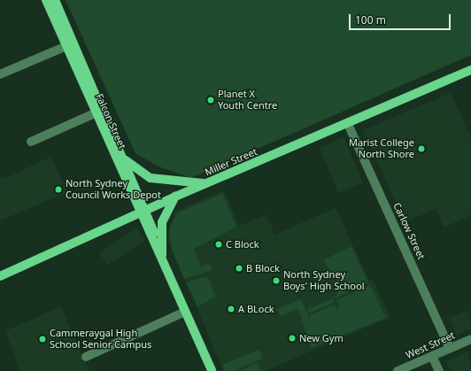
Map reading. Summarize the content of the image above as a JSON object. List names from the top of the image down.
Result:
{
  "streets": {
    "main road": ["Falcon Street", "Miller Street"],
    "street": ["Carlow Street", "West Street"]
  },
  "crossings": [
    ["Falcon Street", "Miller Street"],
    ["Miller Street", "Carlow Street"],
    ["Carlow Street", "West Street"]
  ],
  "places": [
    "Planet X Youth Centre",
    "Marist College North Shore",
    "North Sydney Council Works Depot",
    "C Block",
    "B Block",
    "North Sydney Boys' High School",
    "A BLock",
    "New Gym",
    "Cammeraygal High School Senior Campus"
  ],
  "scale_bar": "100 m"
}
